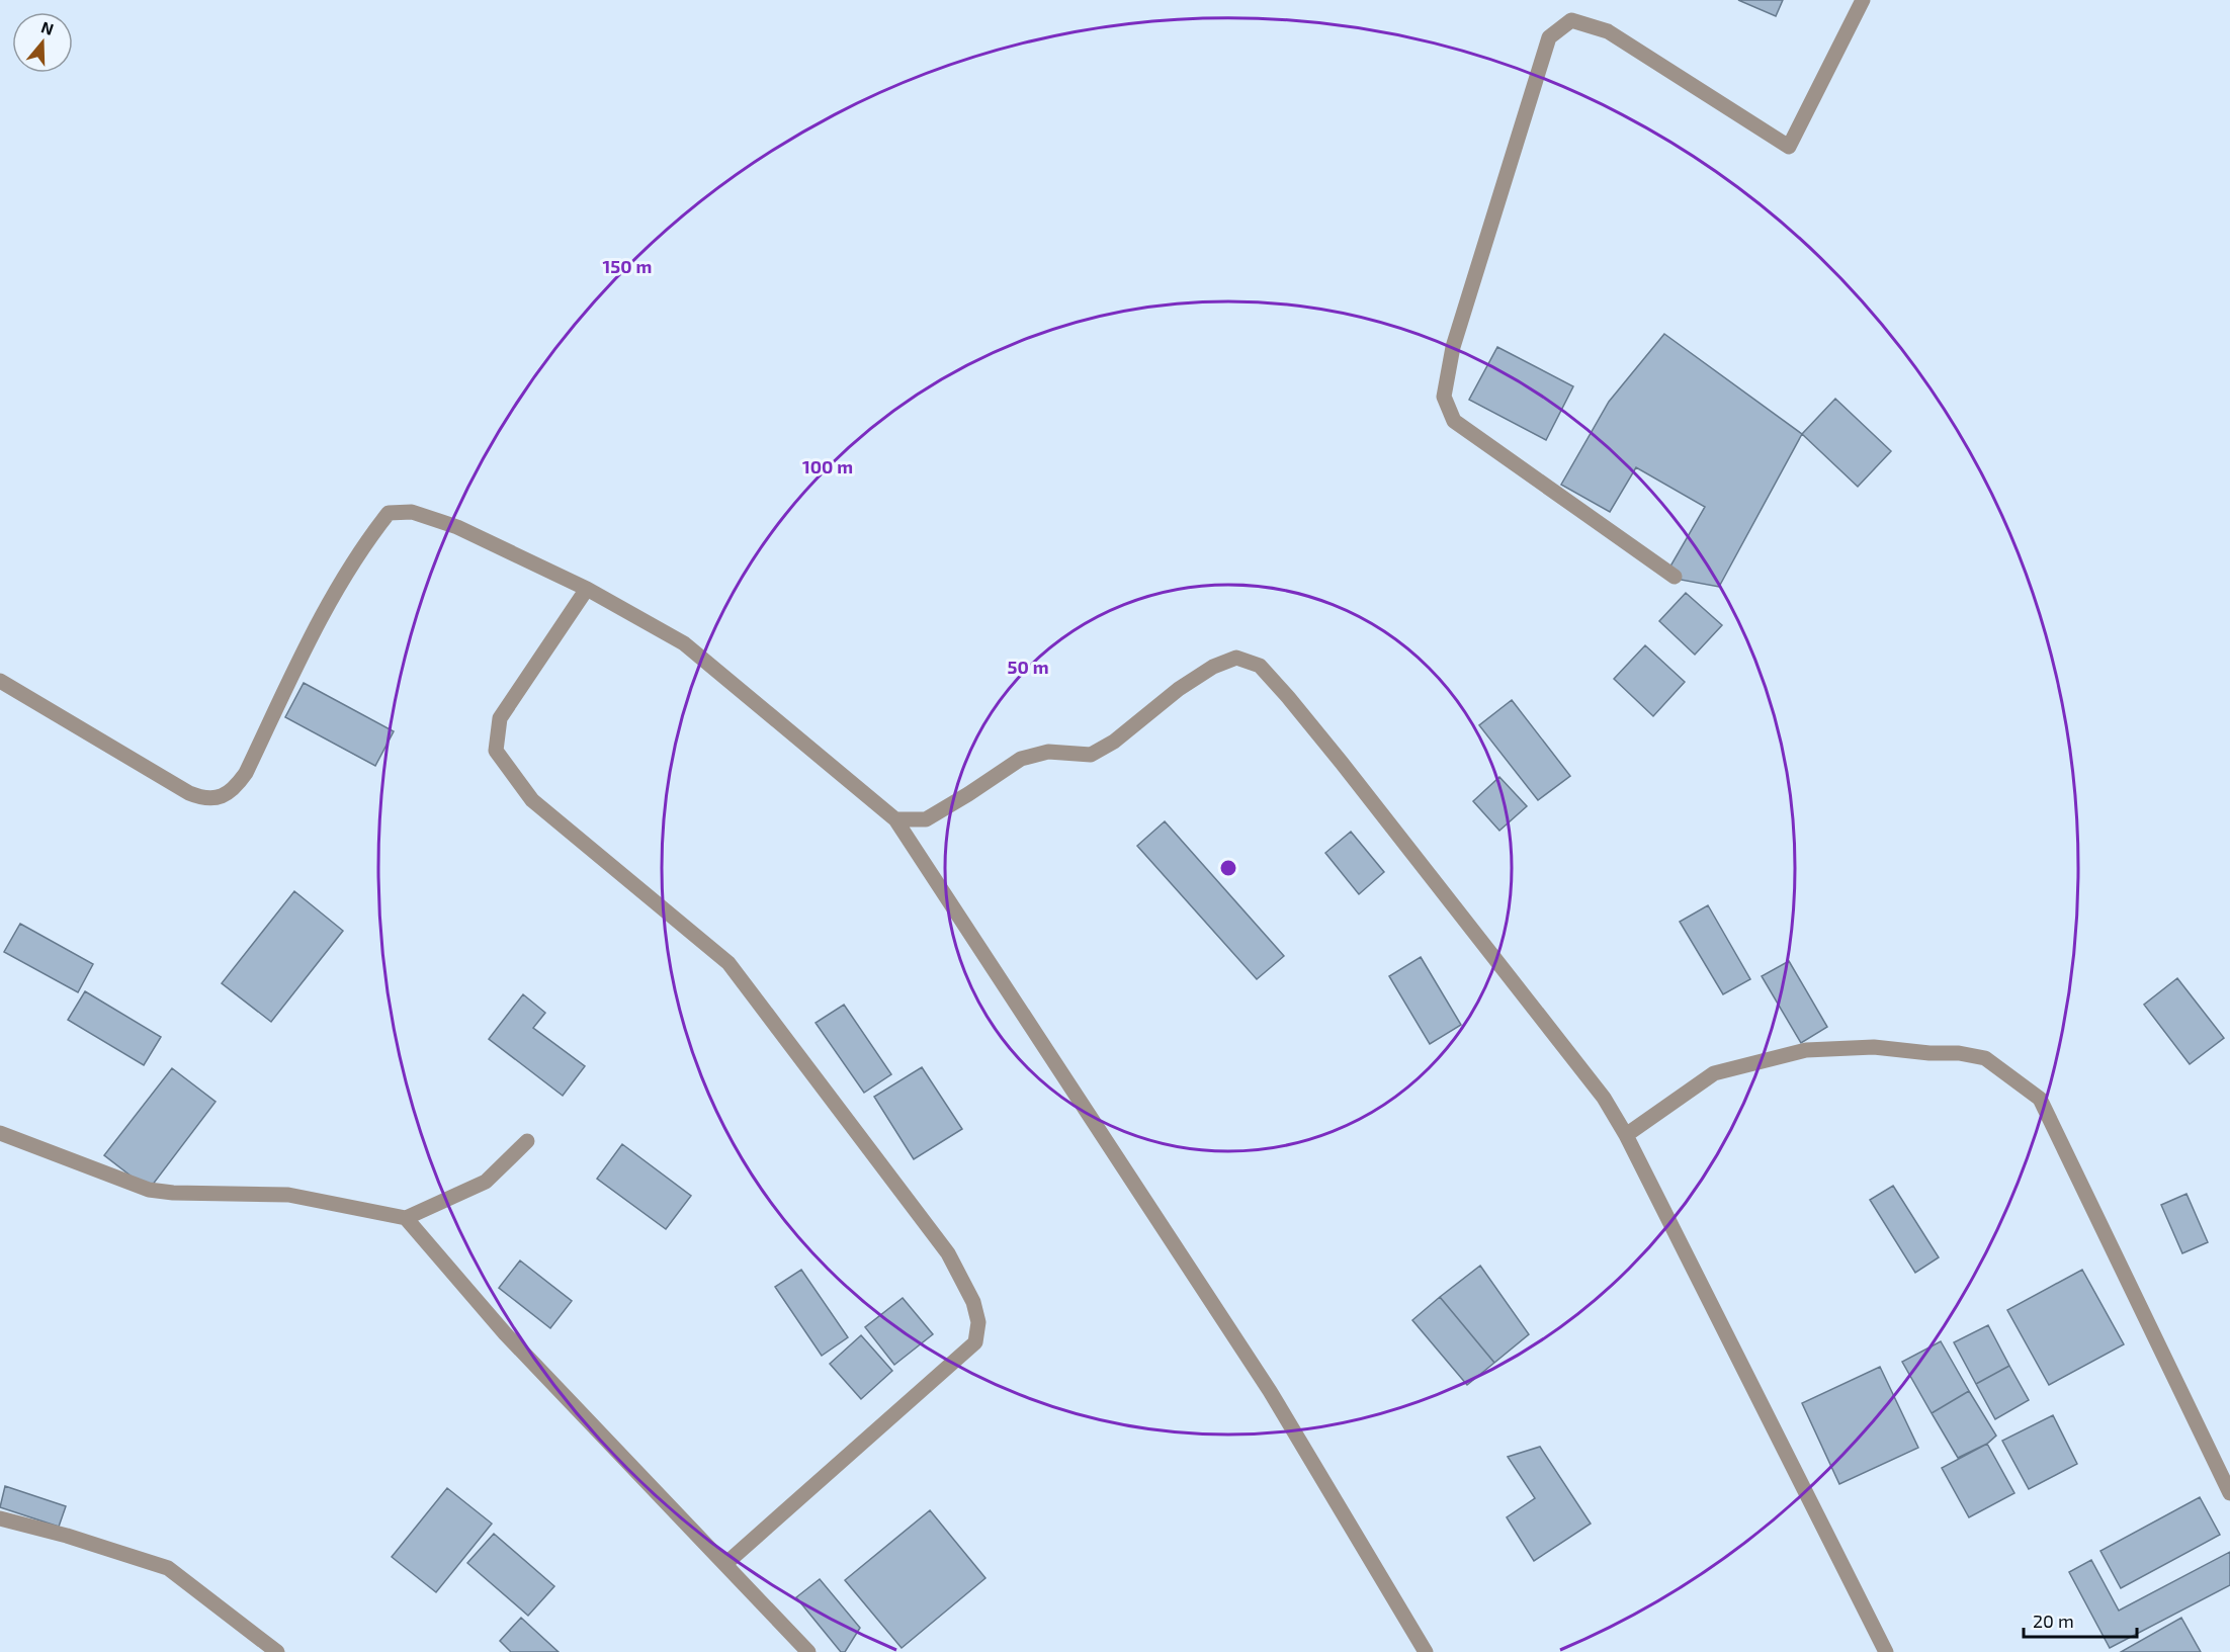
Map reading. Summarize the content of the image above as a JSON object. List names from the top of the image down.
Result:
{
  "scale_bar": "20 m",
  "north": "top",
  "rings": ["150 m", "100 m", "50 m"]
}
